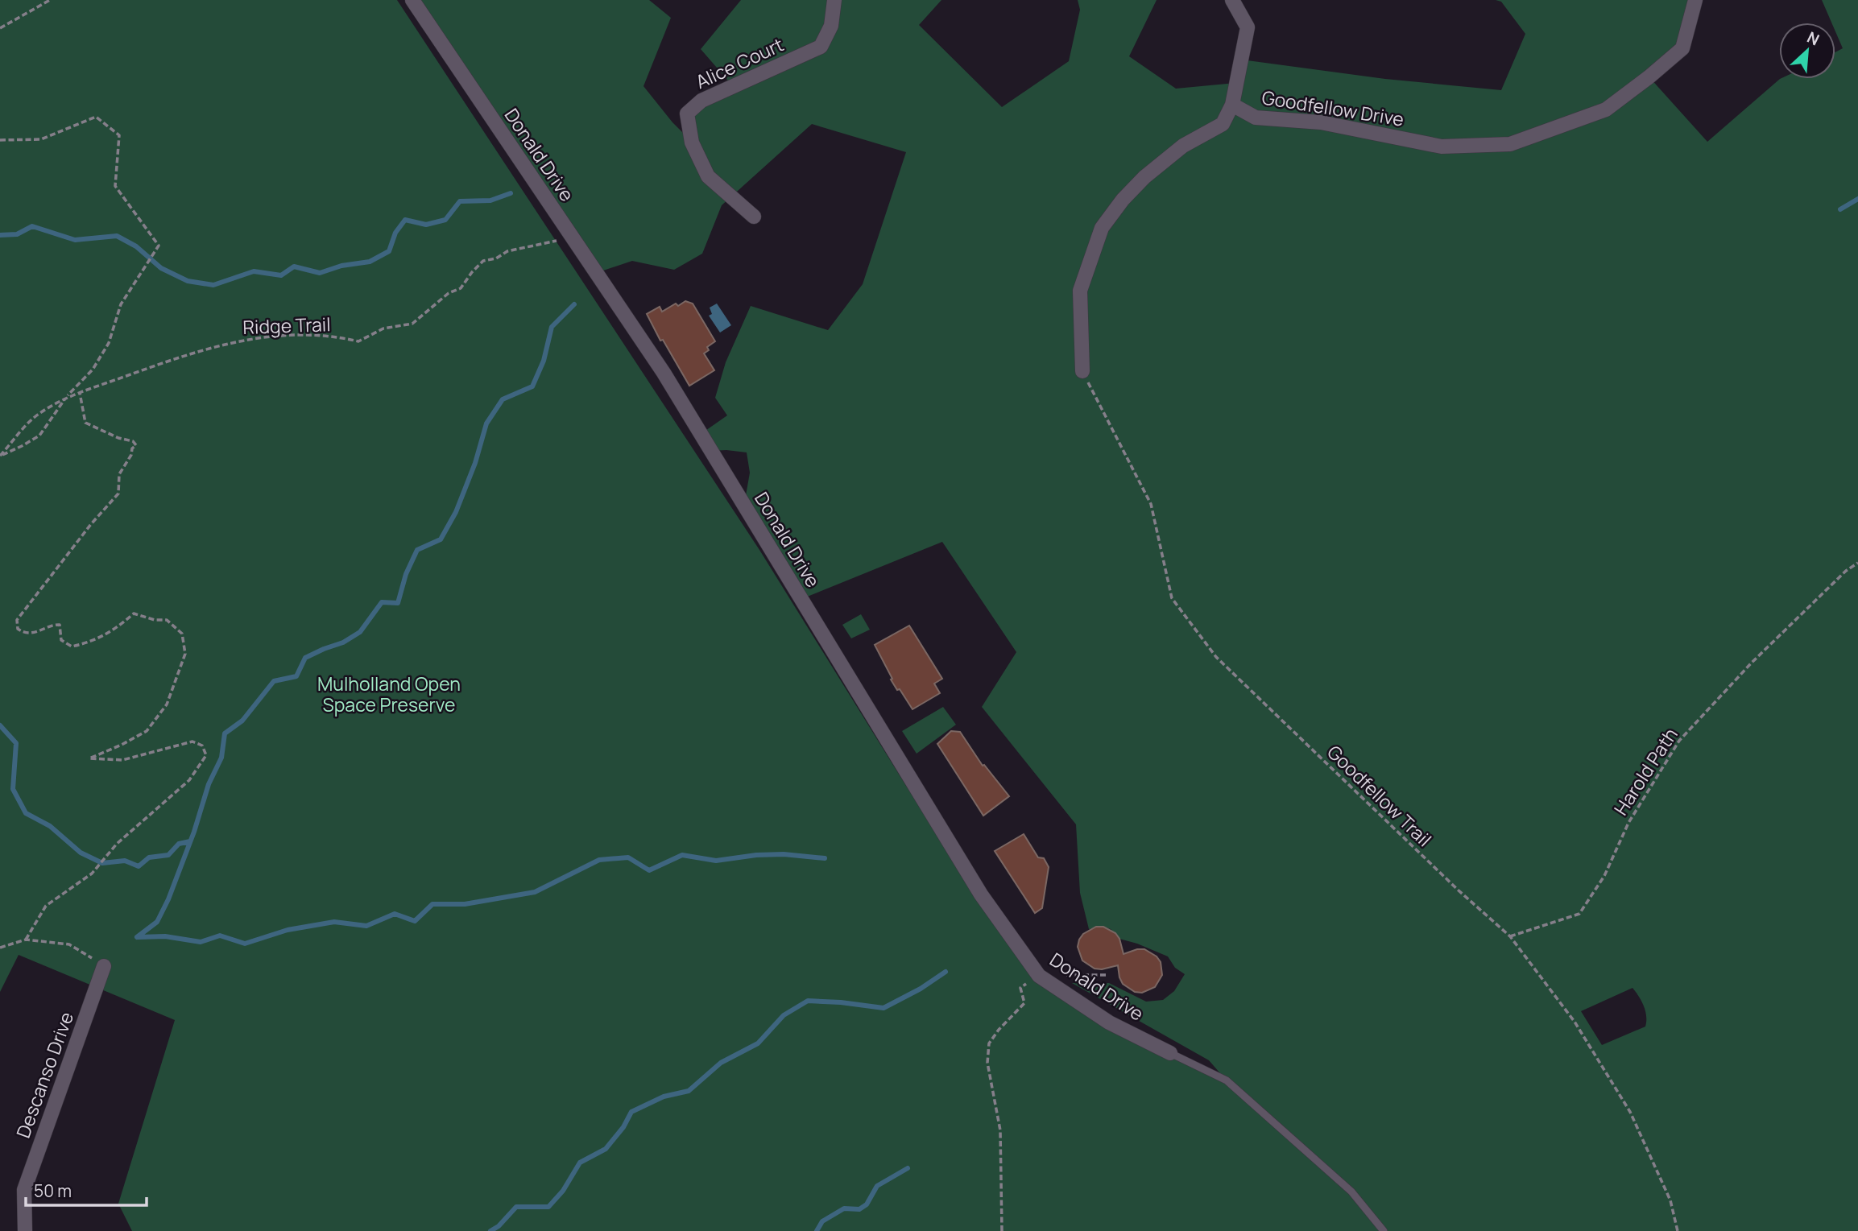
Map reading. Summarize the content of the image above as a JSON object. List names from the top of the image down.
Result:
{
  "streets": {
    "street": [
      "Alice Court",
      "Goodfellow Drive",
      "Donald Drive",
      "Descanso Drive"
    ],
    "path": ["Ridge Trail", "Harold Path", "Goodfellow Trail"]
  },
  "crossings": [
    ["Donald Drive", "Ridge Trail"],
    ["Harold Path", "Goodfellow Trail"]
  ],
  "parks": ["Mulholland Open Space Preserve"],
  "scale_bar": "50 m",
  "north": "top right"
}
